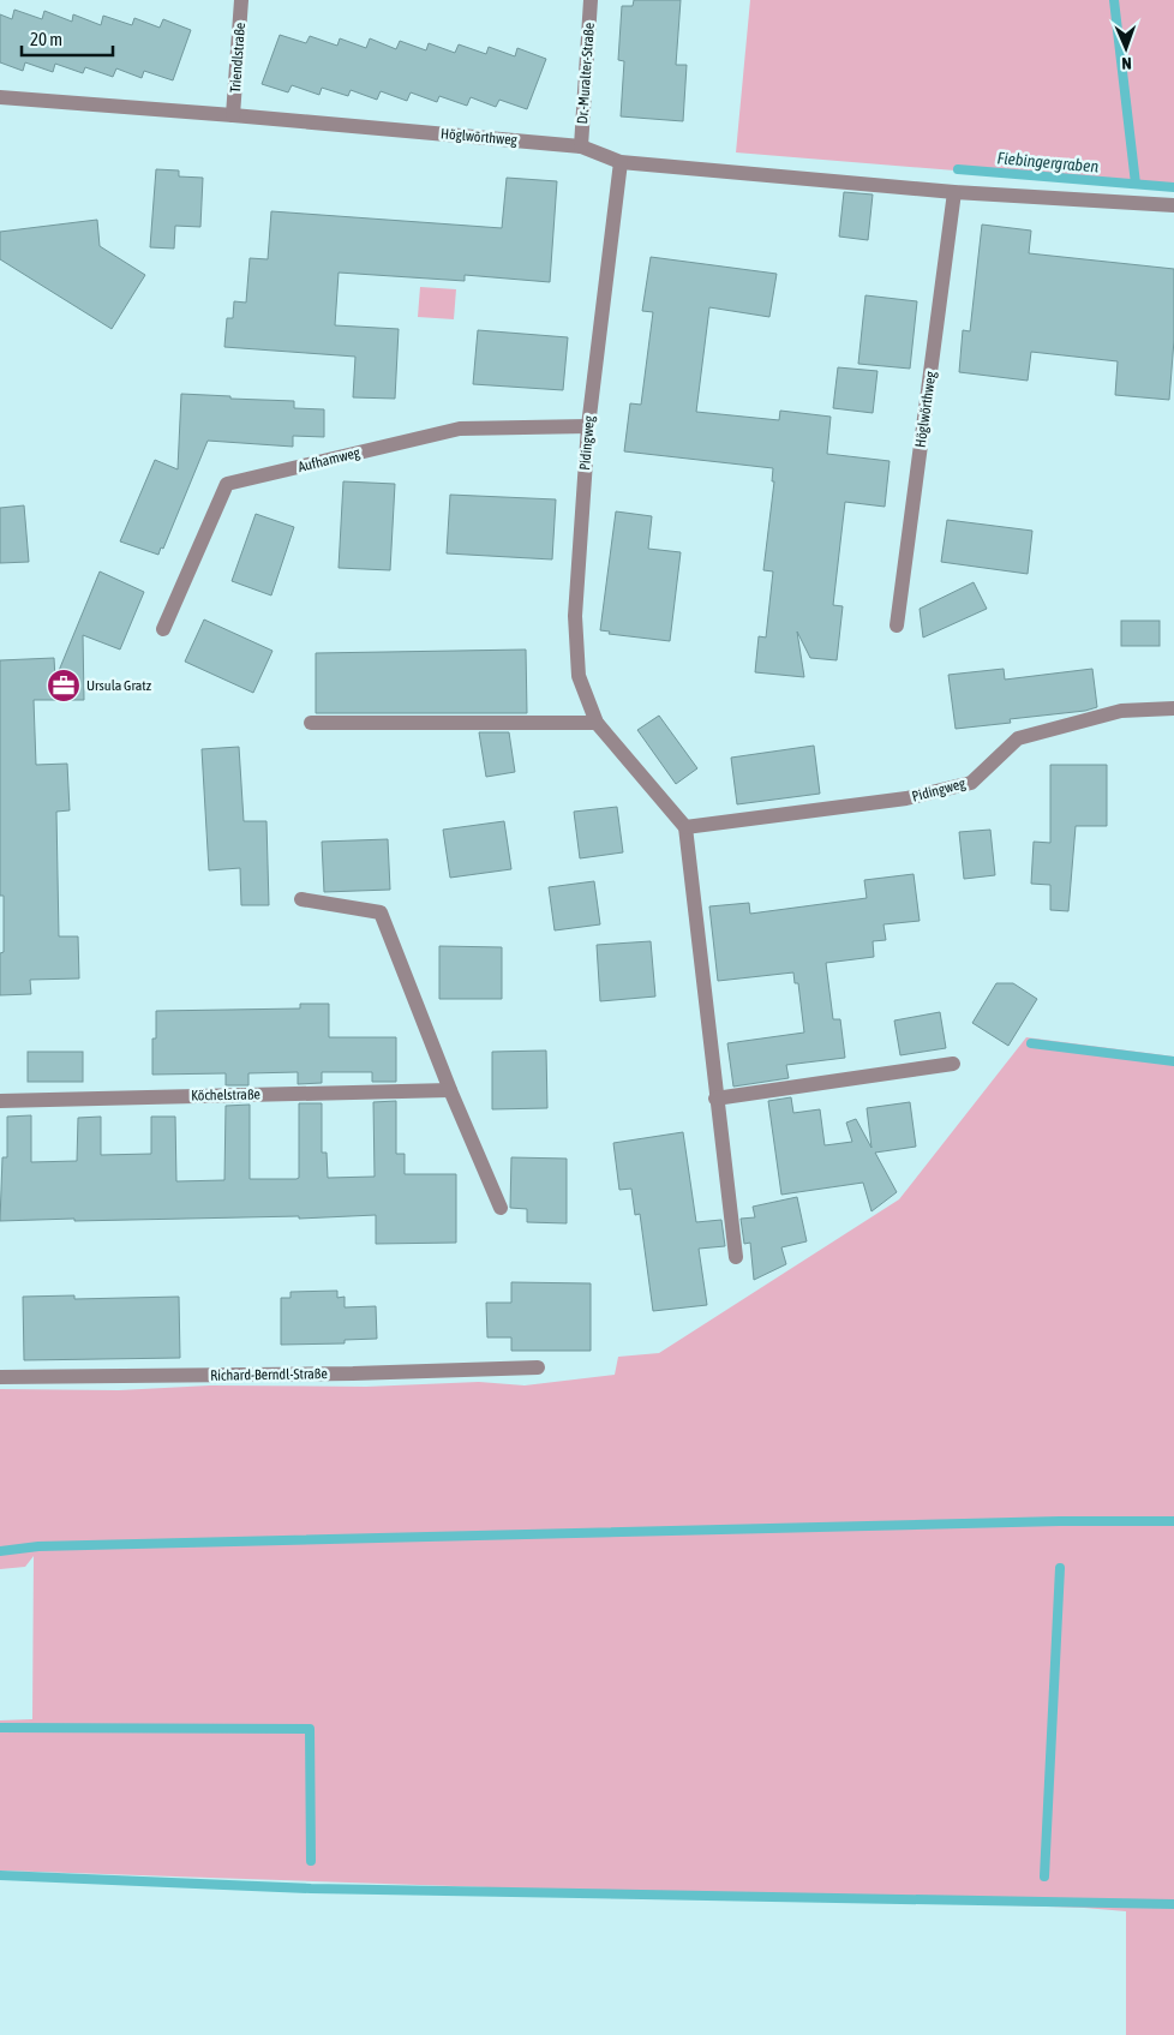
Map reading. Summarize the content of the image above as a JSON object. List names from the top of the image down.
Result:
{
  "streets": {
    "street": [
      "Triendlstraße",
      "Dr.-Muralter-Straße",
      "Höglwörthweg",
      "Pidingweg",
      "Aufhamweg",
      "Köchelstraße",
      "Richard-Berndl-Straße"
    ]
  },
  "crossings": [
    ["Triendlstraße", "Höglwörthweg"],
    ["Dr.-Muralter-Straße", "Höglwörthweg"],
    ["Höglwörthweg", "Pidingweg"],
    ["Pidingweg", "Aufhamweg"]
  ],
  "water": ["Fiebingergraben"],
  "places": {
    "office": ["Ursula Gratz"]
  },
  "scale_bar": "20 m",
  "north": "bottom"
}
